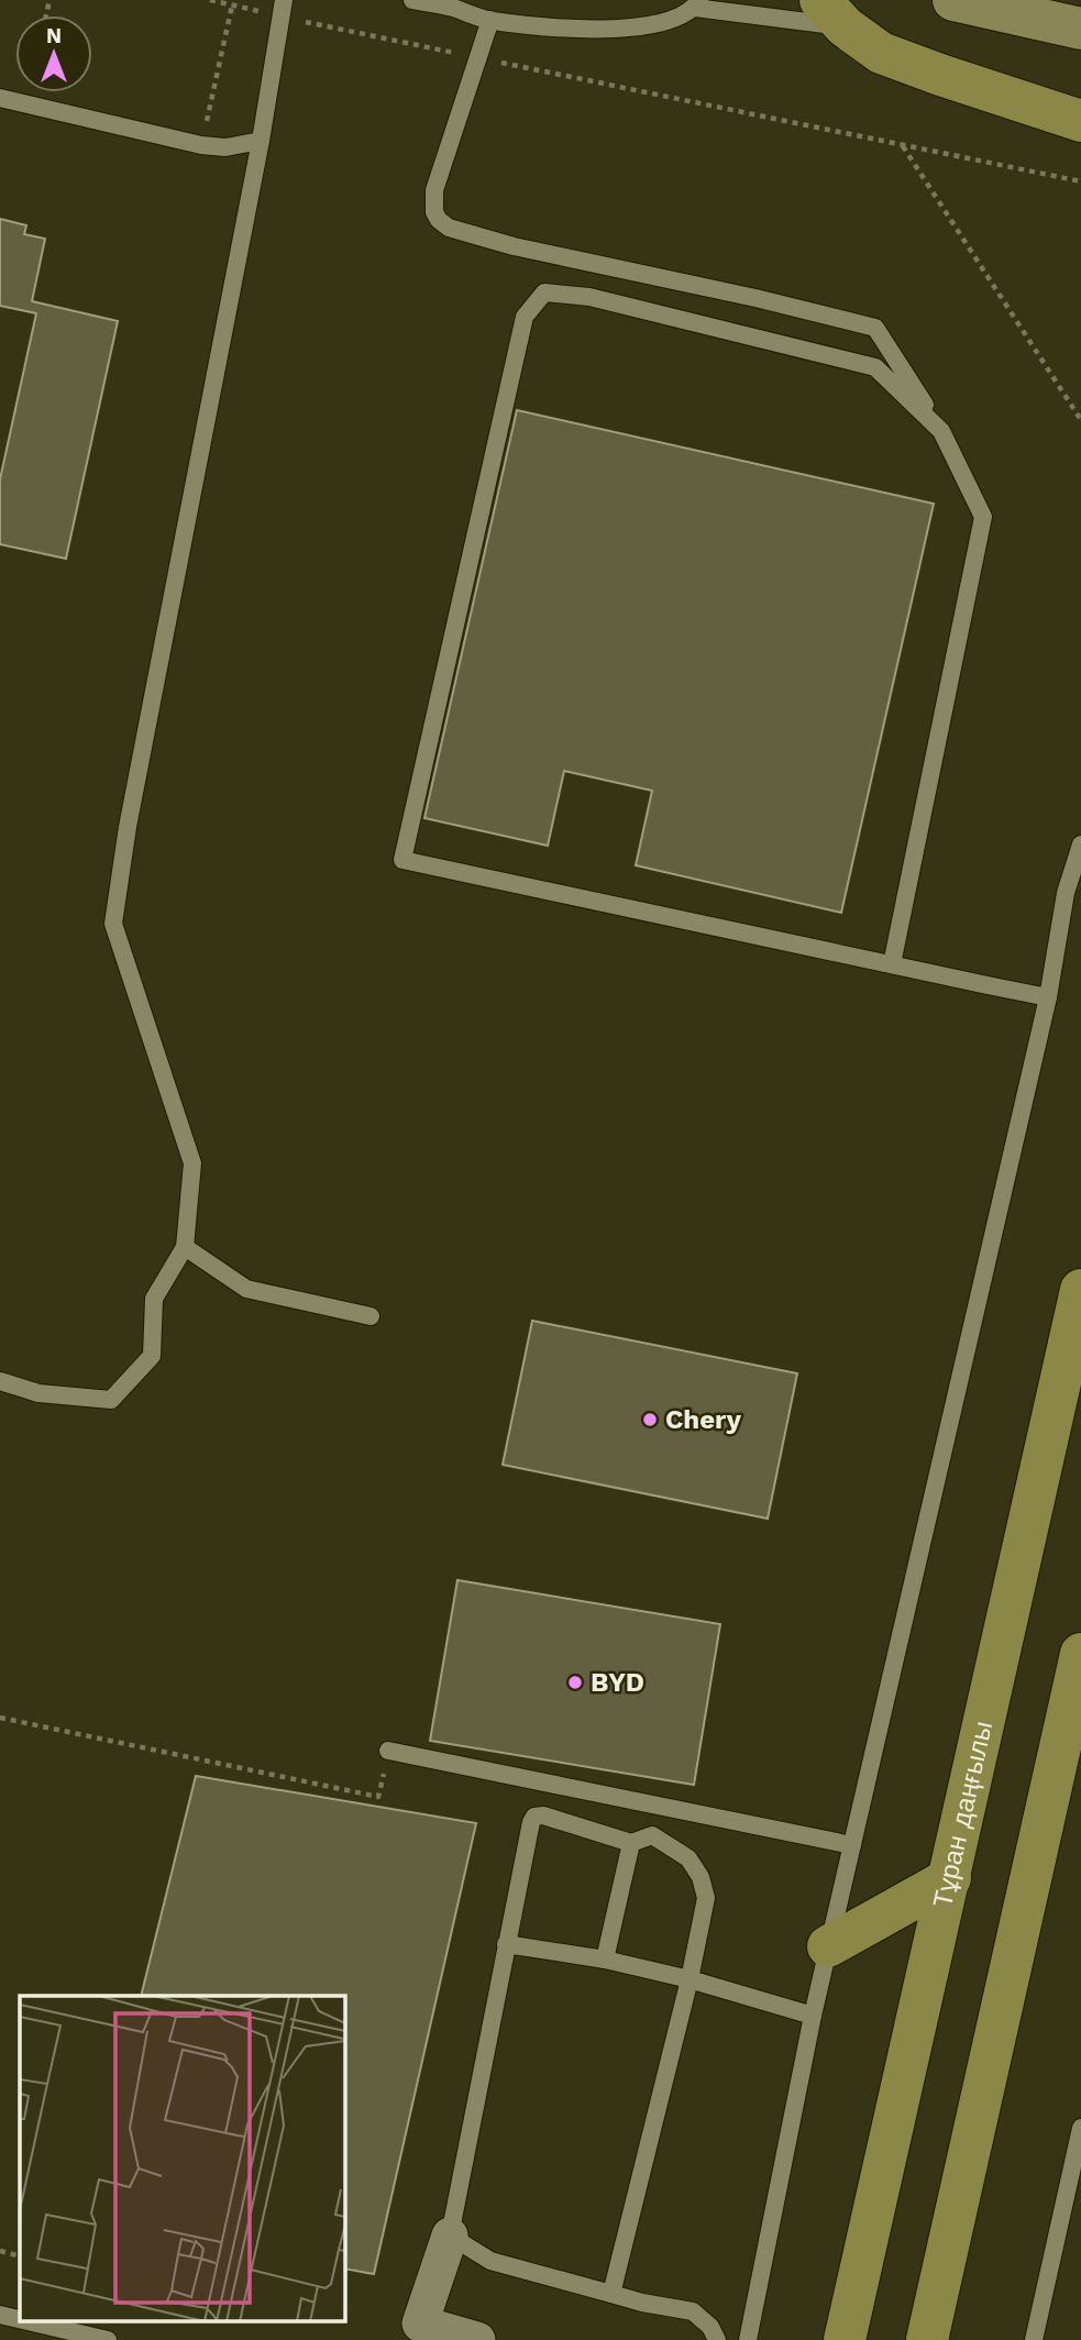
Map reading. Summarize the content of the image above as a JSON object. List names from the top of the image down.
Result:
{
  "streets": {
    "main road": ["Тұран даңғылы"]
  },
  "places": ["Chery", "BYD"],
  "north": "top"
}
